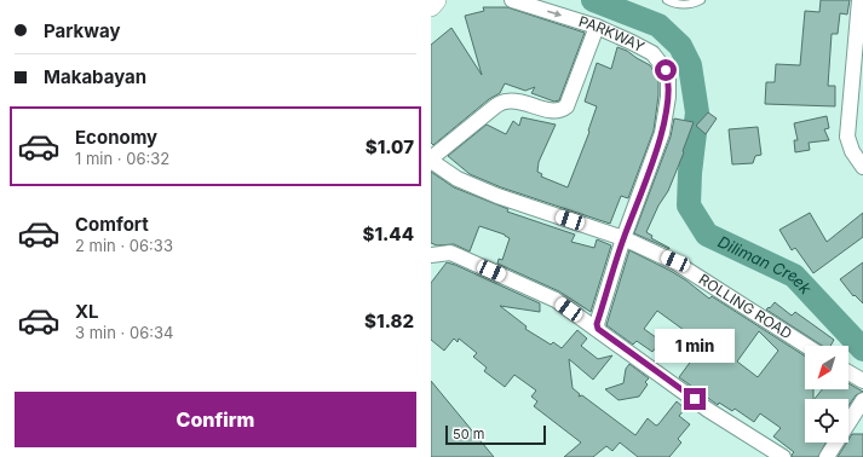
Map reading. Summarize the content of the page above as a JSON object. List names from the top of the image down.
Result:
{
  "streets": {
    "street": ["PARKWAY", "ROLLING ROAD"]
  },
  "crossings": [
    ["PARKWAY", "ROLLING ROAD"]
  ],
  "water": ["Diliman Creek"],
  "scale_bar": "50 m",
  "north": "bottom left",
  "page": {
    "banner": ["Parkway", "Makabayan"],
    "list": [
      {
        "name": "Economy",
        "note": "1 min · 06:32",
        "value": "$1.07"
      },
      {
        "name": "Comfort",
        "note": "2 min · 06:33",
        "value": "$1.44"
      },
      {
        "name": "XL",
        "note": "3 min · 06:34",
        "value": "$1.82"
      }
    ],
    "bubble": "1 min",
    "buttons": "Confirm",
    "scale": "50 m"
  }
}
